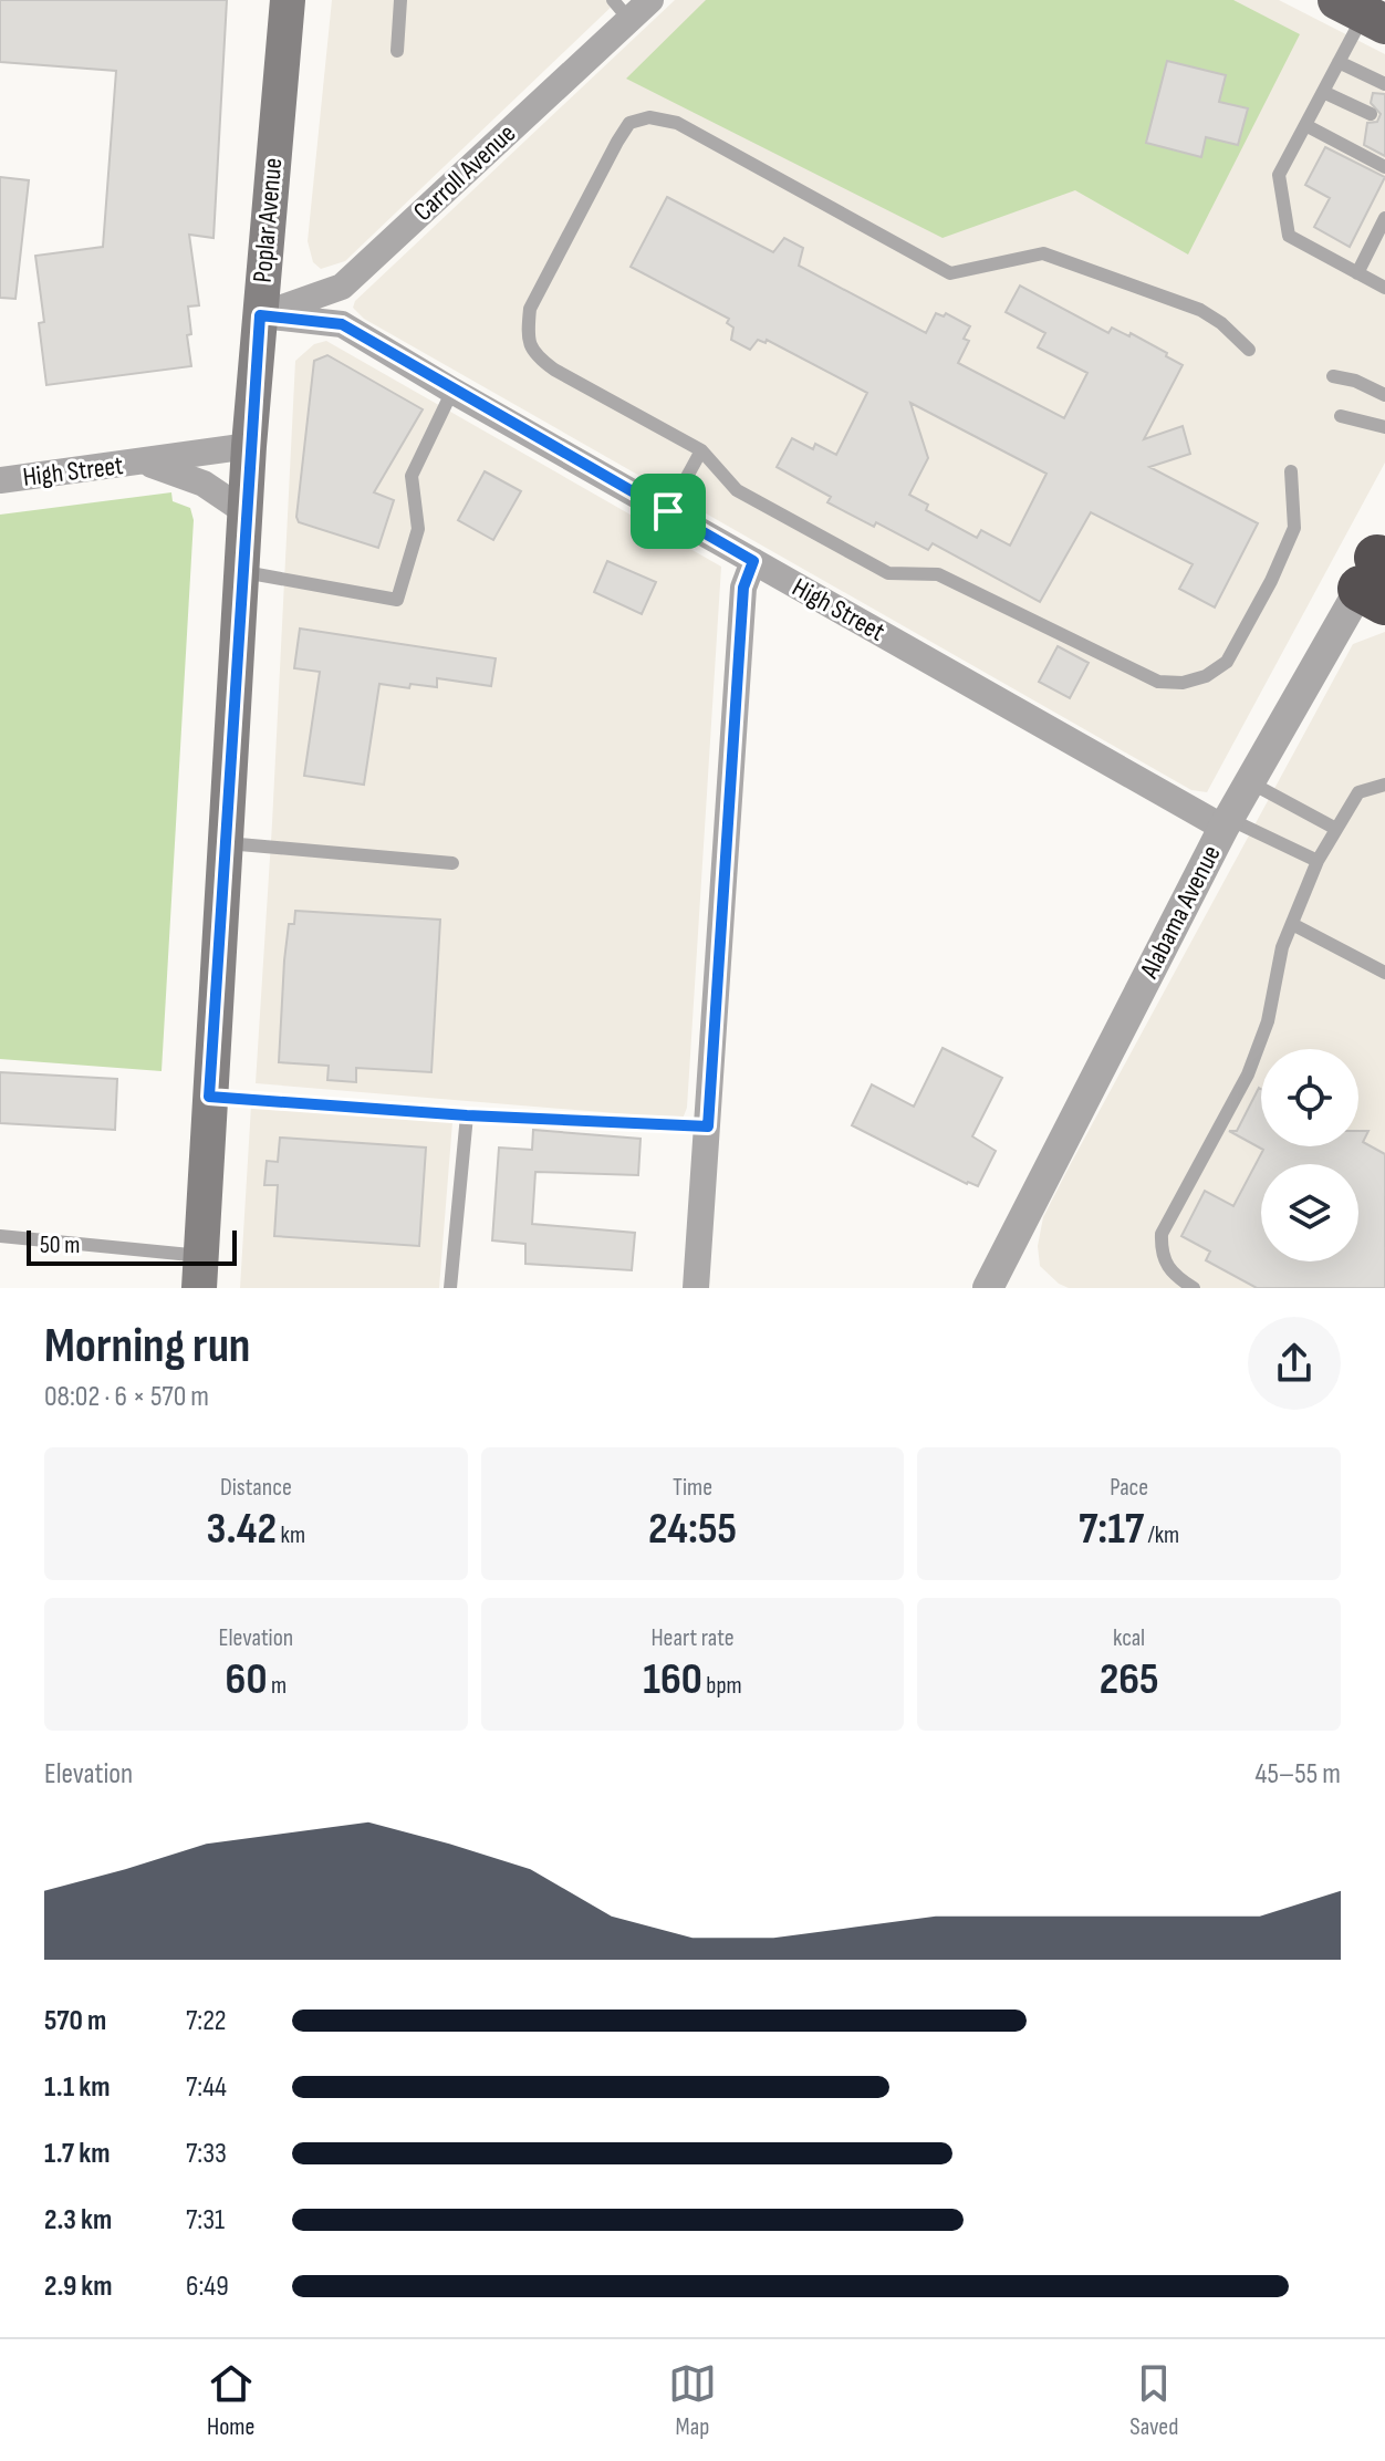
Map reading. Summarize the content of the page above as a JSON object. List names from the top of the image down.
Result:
{
  "streets": {
    "main road": ["Poplar Avenue"],
    "street": ["Carroll Avenue", "High Street", "Alabama Avenue"]
  },
  "crossings": [
    ["Carroll Avenue", "Poplar Avenue"],
    ["Carroll Avenue", "High Street"],
    ["Poplar Avenue", "High Street"],
    ["High Street", "Alabama Avenue"]
  ],
  "scale_bar": "50 m",
  "page": {
    "scale": "50 m",
    "heading": ["Morning run", "08:02 · 6 × 570 m"],
    "stats": [
      ["Distance", "3.42 km"],
      ["Time", "24:55"],
      ["Pace", "7:17 /km"],
      ["Elevation", "60 m"],
      ["Heart rate", "160 bpm"],
      ["kcal", "265"]
    ],
    "chart": ["Elevation", "45–55 m"],
    "list": [
      {
        "name": "570 m",
        "note": "7:22"
      },
      {
        "name": "1.1 km",
        "note": "7:44"
      },
      {
        "name": "1.7 km",
        "note": "7:33"
      },
      {
        "name": "2.3 km",
        "note": "7:31"
      },
      {
        "name": "2.9 km",
        "note": "6:49"
      }
    ],
    "tabs": ["Home", "Map", "Saved"]
  }
}
